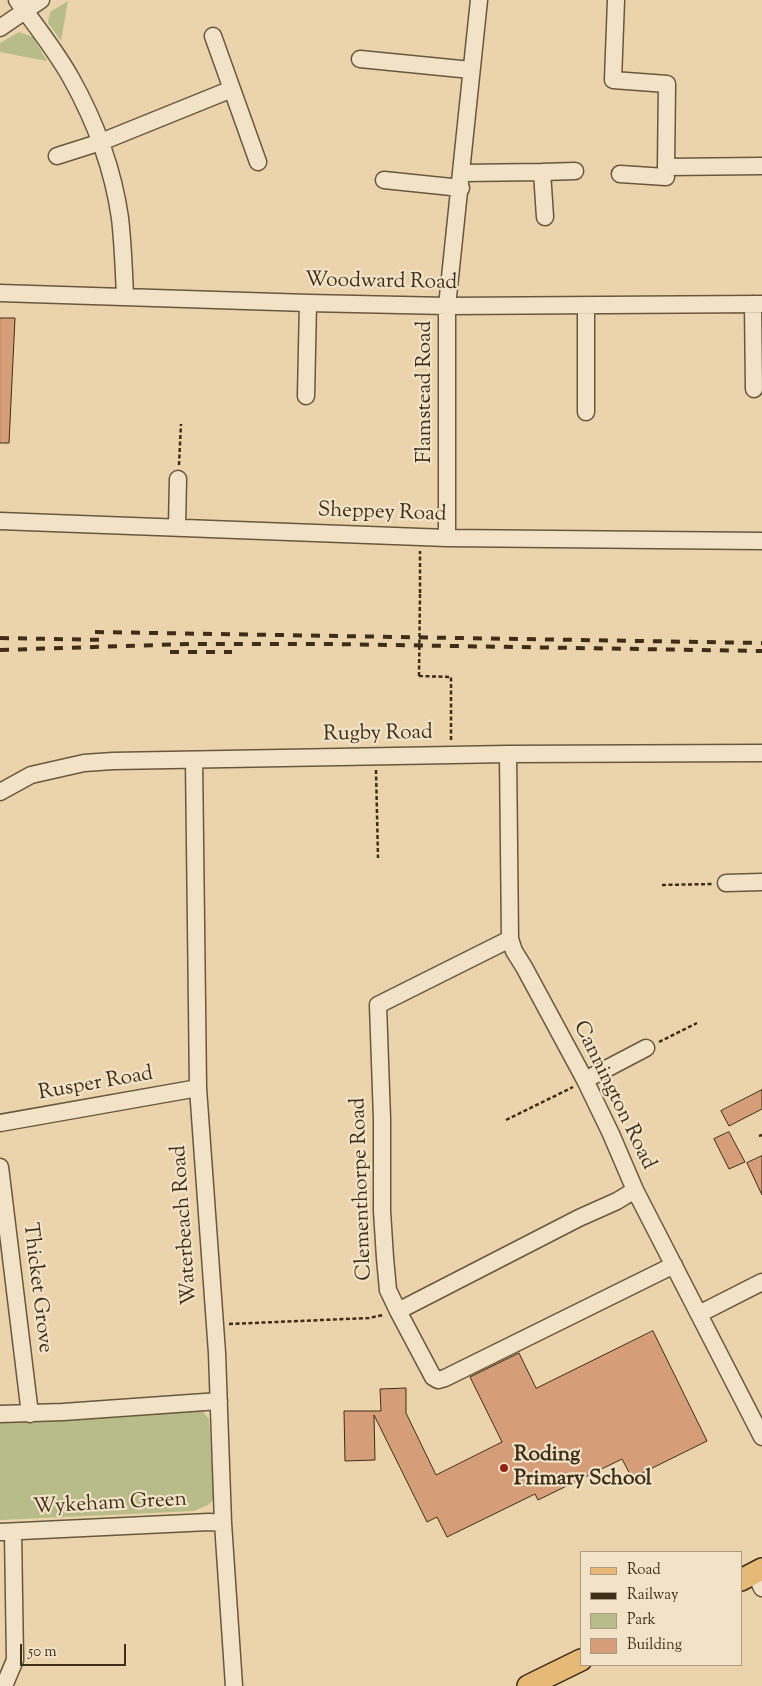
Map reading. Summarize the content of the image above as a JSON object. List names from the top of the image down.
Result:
{
  "streets": {
    "street": [
      "Woodward Road",
      "Flamstead Road",
      "Sheppey Road",
      "Rugby Road",
      "Rusper Road",
      "Cannington Road",
      "Clementhorpe Road",
      "Waterbeach Road",
      "Thicket Grove",
      "Wykeham Green"
    ]
  },
  "crossings": [
    ["Woodward Road", "Flamstead Road"],
    ["Flamstead Road", "Sheppey Road"],
    ["Rugby Road", "Cannington Road"],
    ["Rugby Road", "Waterbeach Road"],
    ["Rusper Road", "Waterbeach Road"],
    ["Cannington Road", "Clementhorpe Road"],
    ["Waterbeach Road", "Wykeham Green"]
  ],
  "places": ["Roding Primary School"],
  "legend": [
    "Road",
    "Railway",
    "Park",
    "Building"
  ],
  "scale_bar": "50 m"
}
